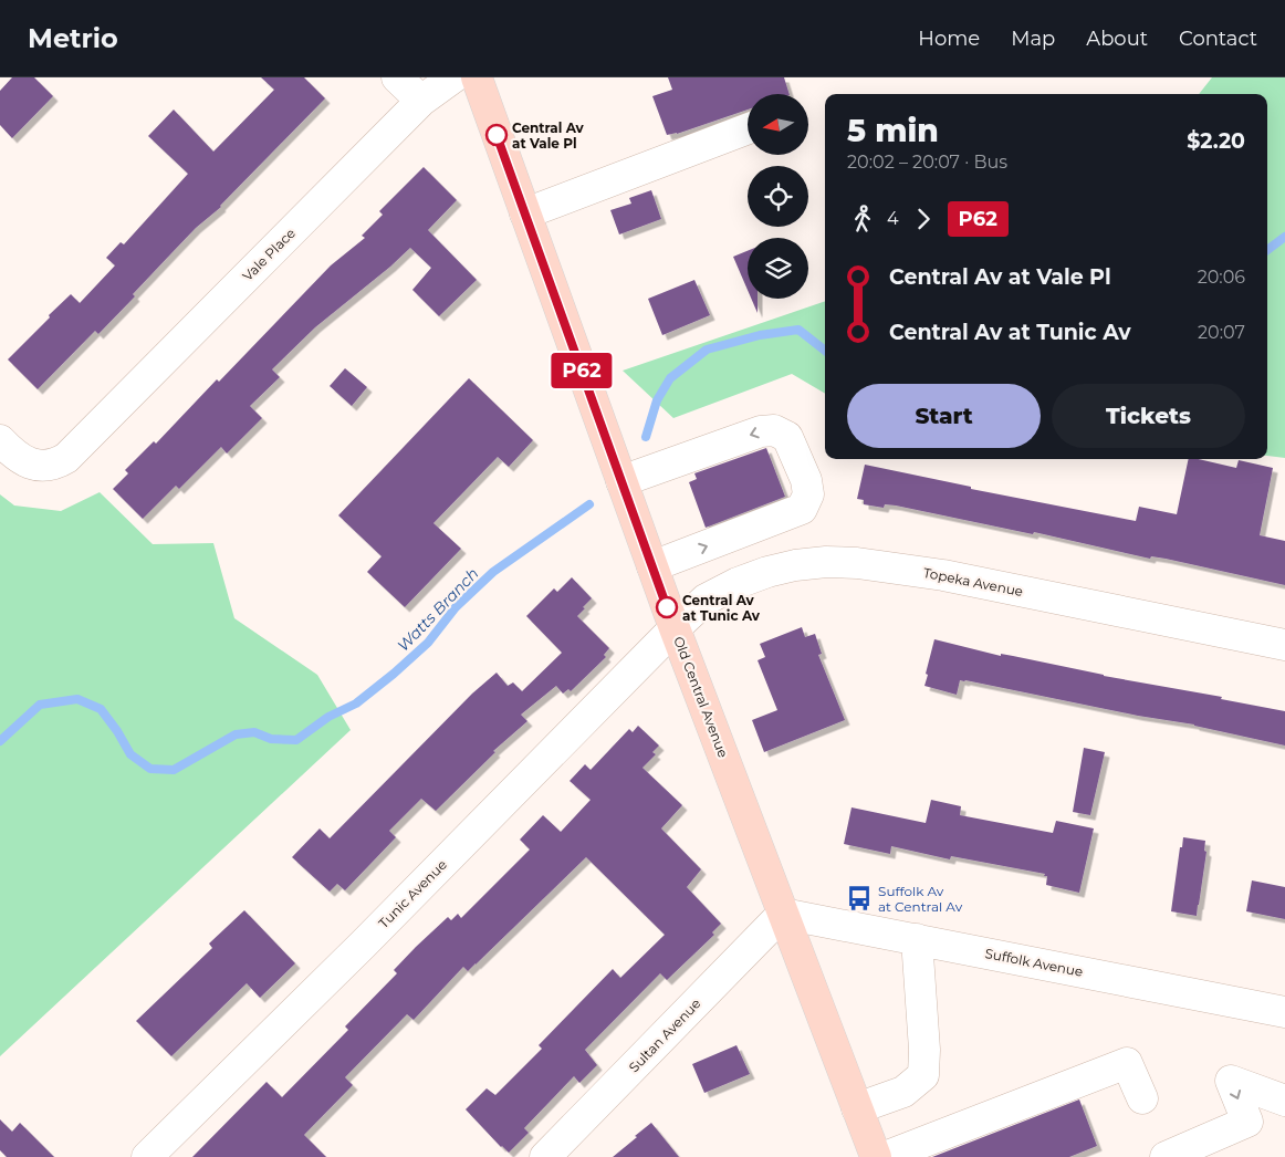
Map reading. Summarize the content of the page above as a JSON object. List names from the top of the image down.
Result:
{
  "streets": {
    "main road": ["Old Central Avenue"],
    "street": [
      "Vale Place",
      "Topeka Avenue",
      "Tunic Avenue",
      "Suffolk Avenue",
      "Sultan Avenue"
    ]
  },
  "crossings": [
    ["Topeka Avenue", "Old Central Avenue"],
    ["Topeka Avenue", "Tunic Avenue"],
    ["Old Central Avenue", "Tunic Avenue"],
    ["Old Central Avenue", "Suffolk Avenue"],
    ["Old Central Avenue", "Sultan Avenue"],
    ["Suffolk Avenue", "Sultan Avenue"]
  ],
  "water": ["Watts Branch"],
  "places": {
    "other": ["Central Av at Vale Pl", "Central Av at Tunic Av"],
    "bus stop": ["Suffolk Av at Central Av"]
  },
  "lines": ["bus line P62"],
  "north": "left",
  "page": {
    "header": "Metrio",
    "nav": [
      "Home",
      "Map",
      "About",
      "Contact"
    ],
    "on_map": "P62",
    "heading": ["5 min", "20:02 – 20:07 · Bus", "$2.20"],
    "legs": ["4", "P62"],
    "list": [
      {
        "name": "Central Av at Vale Pl",
        "value": "20:06"
      },
      {
        "name": "Central Av at Tunic Av",
        "value": "20:07"
      }
    ],
    "buttons": ["Start", "Tickets"]
  }
}
